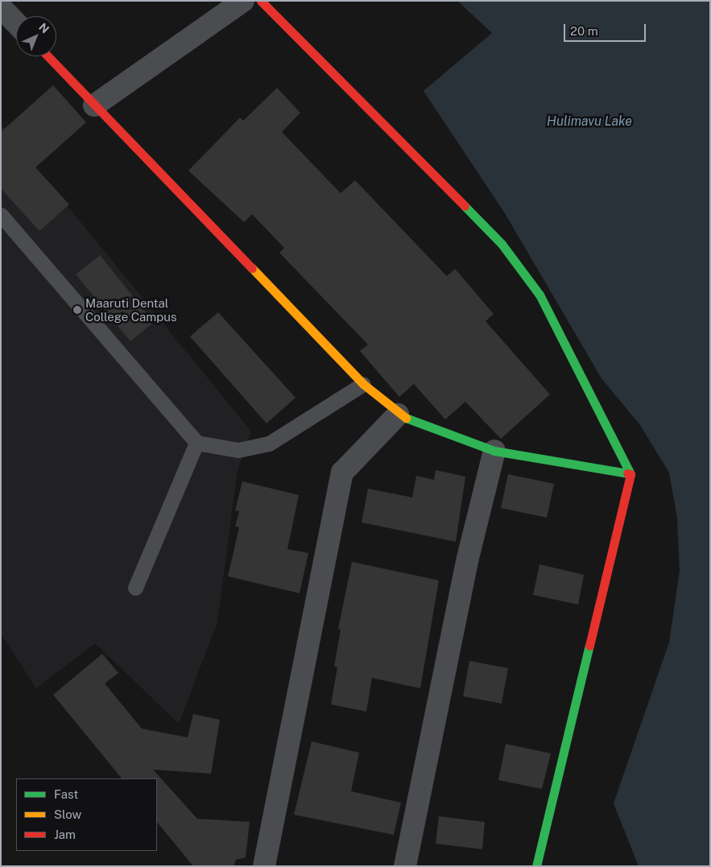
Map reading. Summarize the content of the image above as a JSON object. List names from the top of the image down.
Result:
{
  "water": ["Hulimavu Lake"],
  "places": ["Maaruti Dental College Campus"],
  "legend": ["Fast", "Slow", "Jam"],
  "scale_bar": "20 m",
  "north": "top right"
}
